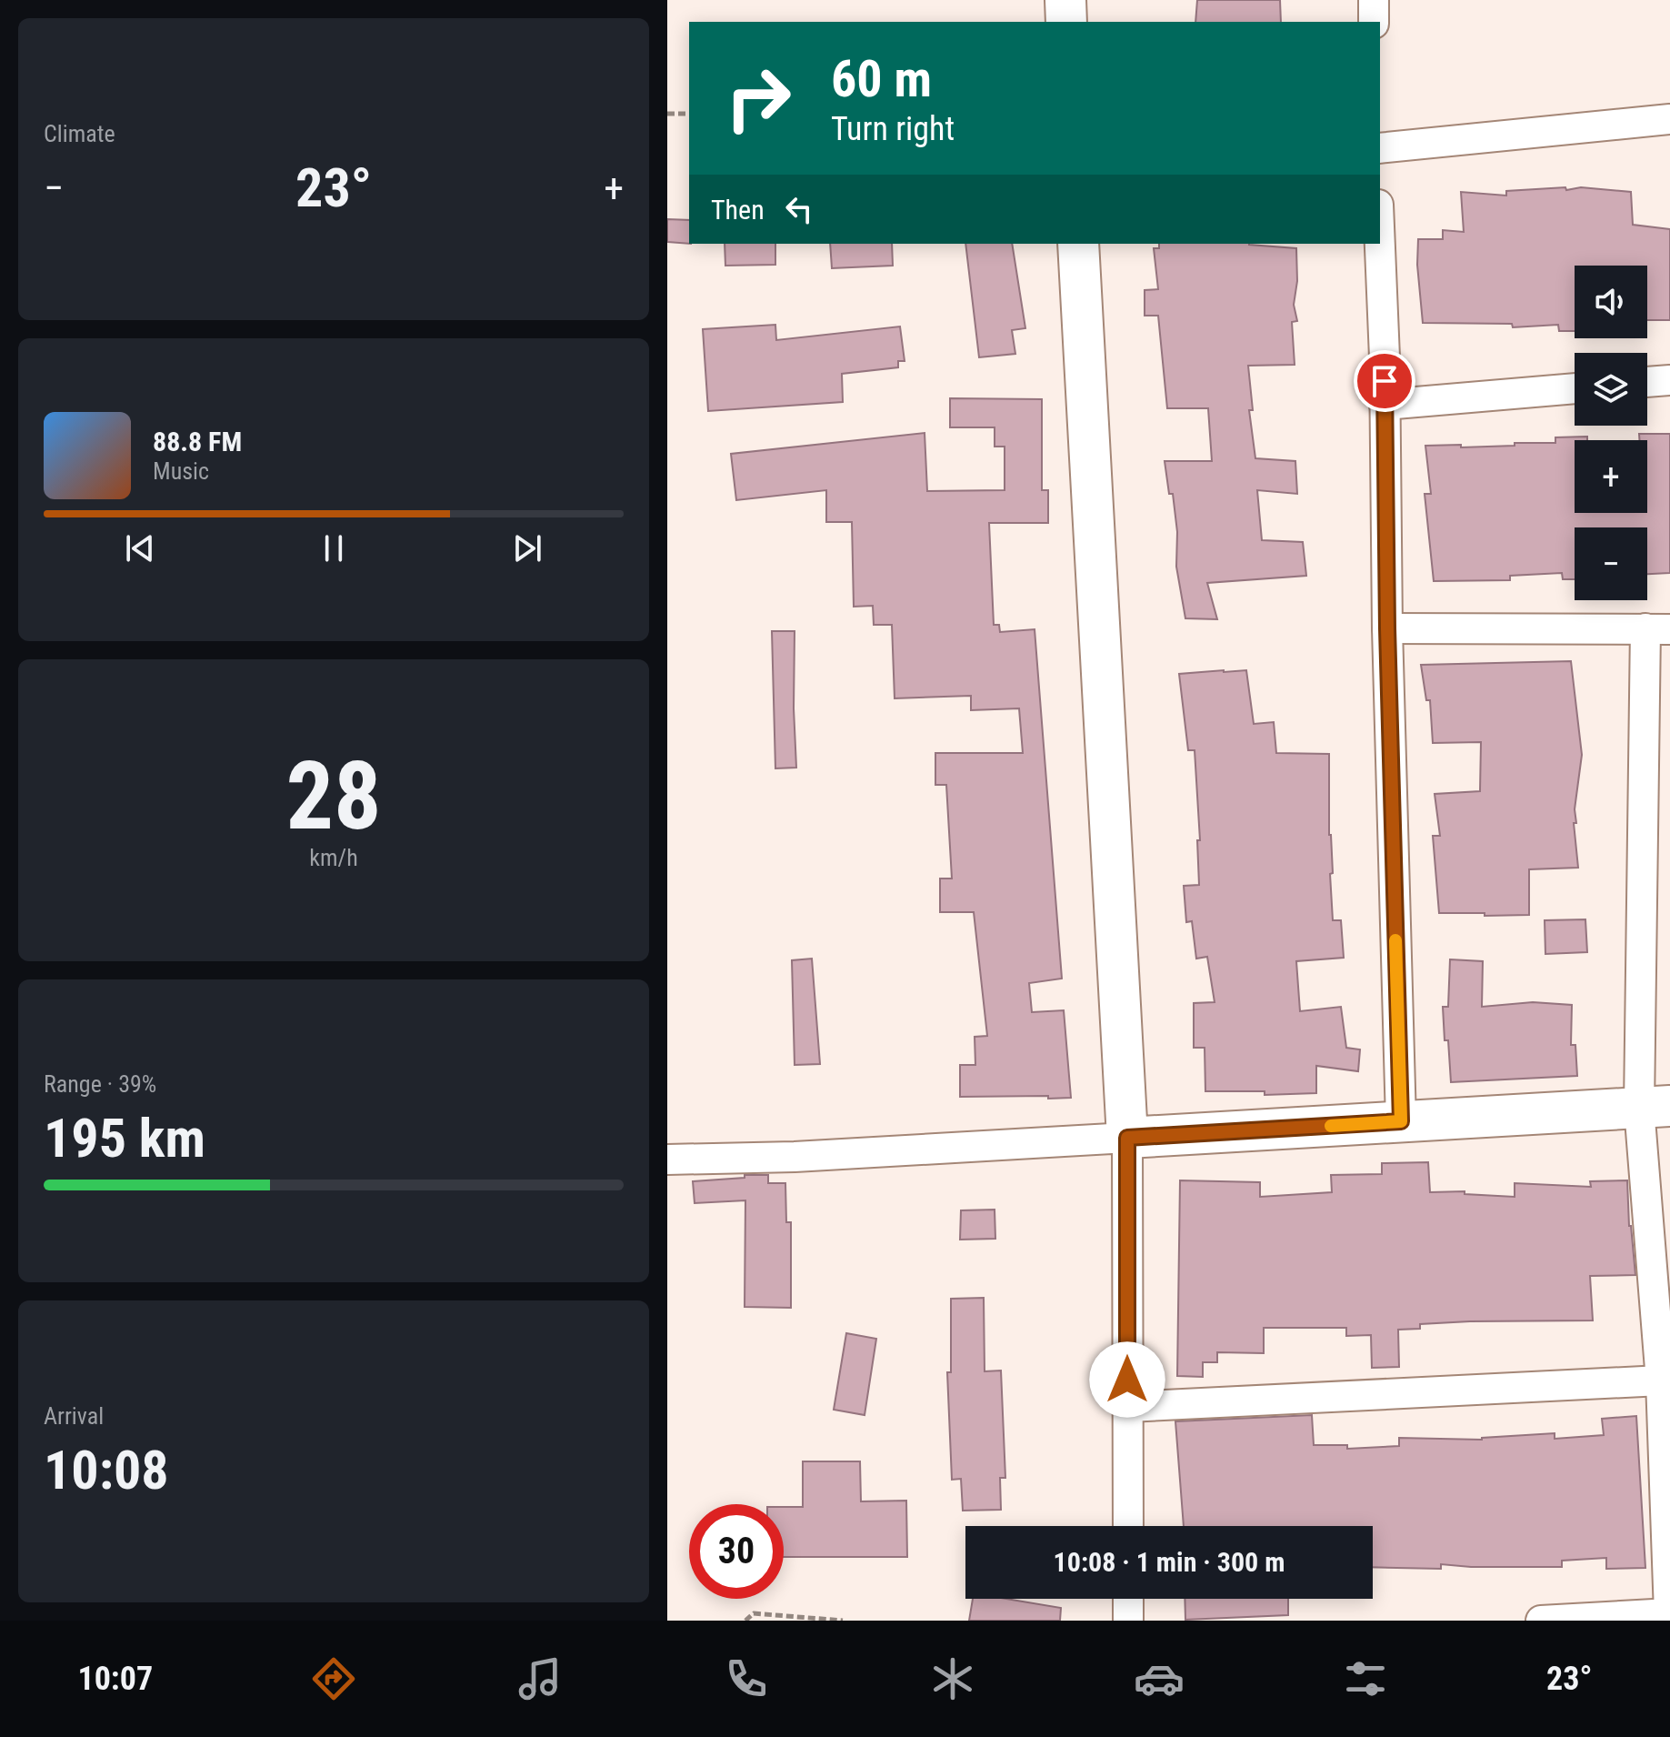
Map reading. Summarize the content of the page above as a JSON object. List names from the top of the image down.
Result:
{
  "page": {
    "tile": [
      "Climate",
      ["28", "km/h"],
      ["Range · 39%", "195 km"],
      ["Arrival", "10:08"]
    ],
    "turn": ["60 m", "Turn right"],
    "heat": ["−", "23°", "+"],
    "then": "Then",
    "map_buttons": ["+", "−"],
    "song": ["88.8 FM", "Music"],
    "limit": "30",
    "trip": "10:08 · 1 min · 300 m",
    "tabs": ["10:07", "23°"]
  }
}
